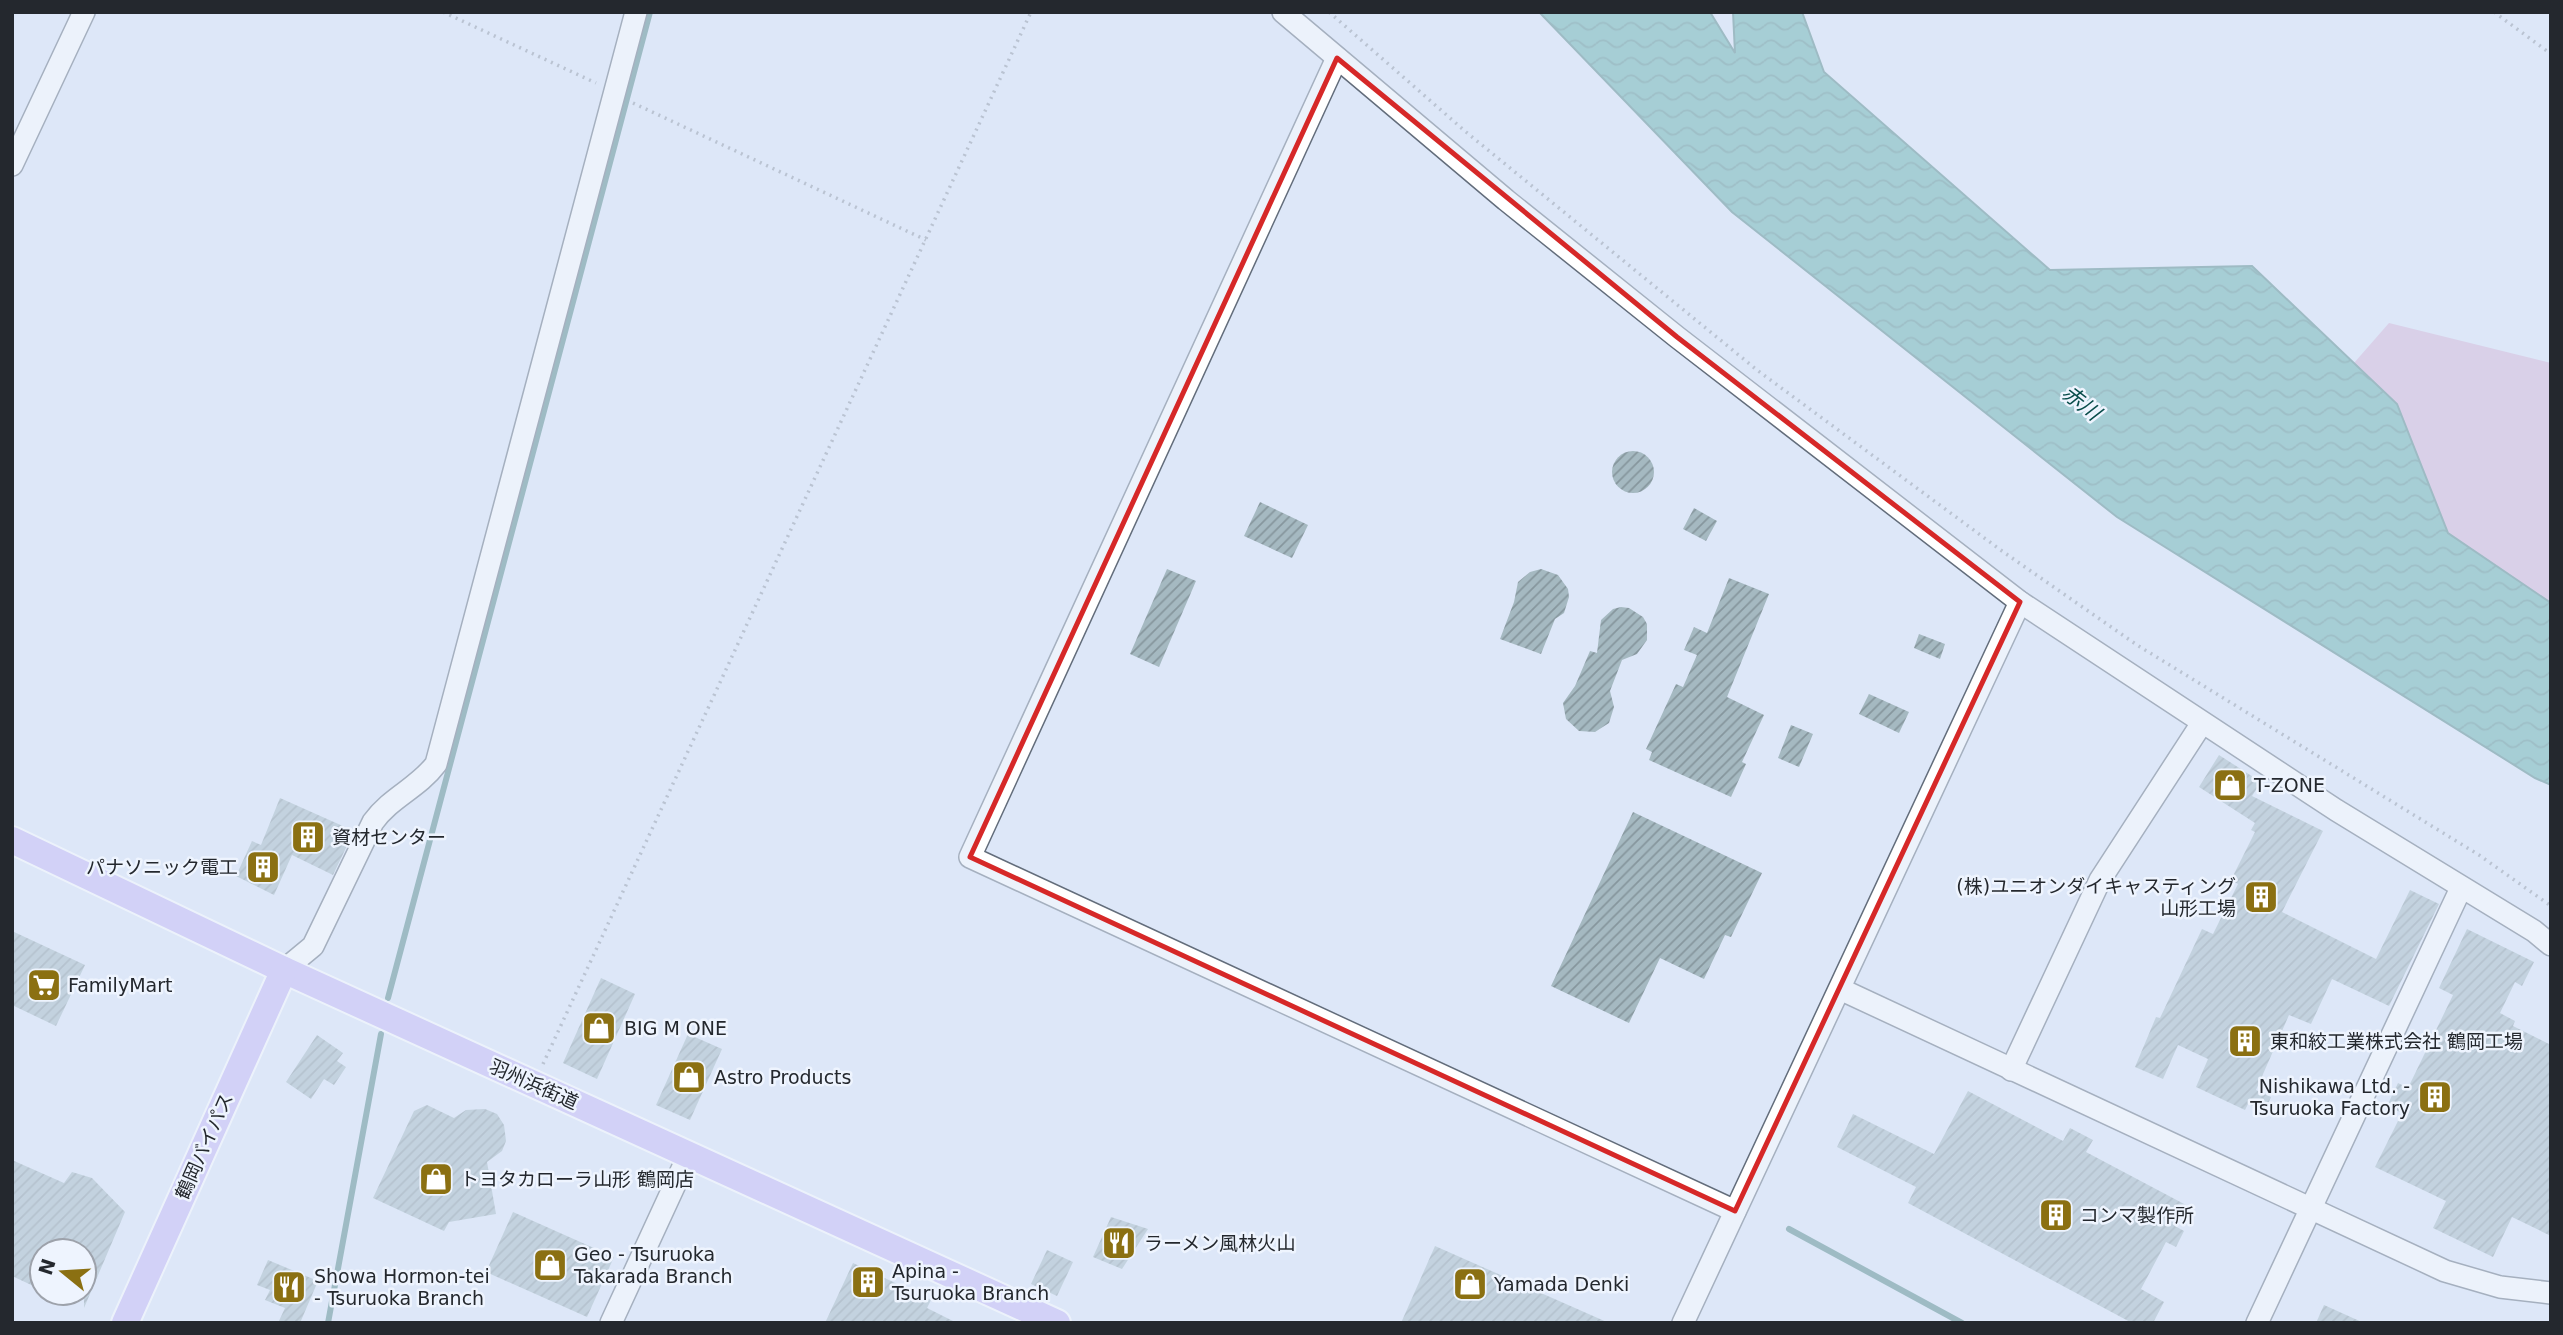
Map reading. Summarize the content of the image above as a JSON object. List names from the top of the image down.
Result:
{
  "streets": {
    "main road": ["羽州浜街道", "鶴岡バイパス"]
  },
  "crossings": [
    ["羽州浜街道", "鶴岡バイパス"]
  ],
  "water": ["赤川"],
  "places": {
    "shop": [
      "T-ZONE",
      "BIG M ONE",
      "Astro Products",
      "トヨタカローラ山形 鶴岡店",
      "Geo - Tsuruoka Takarada Branch",
      "Yamada Denki"
    ],
    "building": [
      "資材センター",
      "パナソニック電工",
      "(株)ユニオンダイキャスティング 山形工場",
      "東和絞工業株式会社 鶴岡工場",
      "Nishikawa Ltd. - Tsuruoka Factory",
      "コンマ製作所",
      "Apina - Tsuruoka Branch"
    ],
    "supermarket": ["FamilyMart"],
    "restaurant": ["ラーメン風林火山", "Showa Hormon-tei - Tsuruoka Branch"]
  },
  "north": "left"
}
